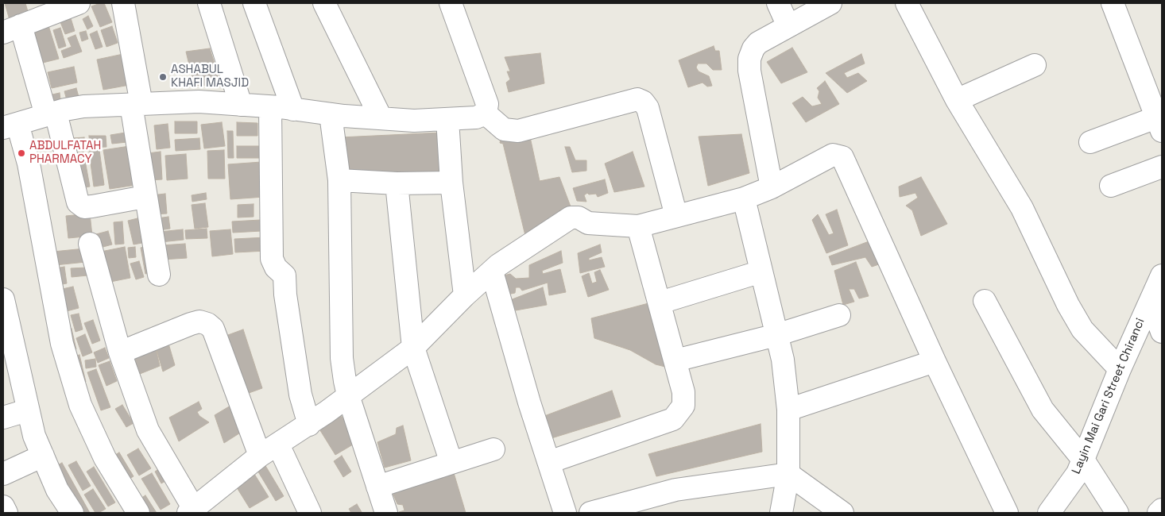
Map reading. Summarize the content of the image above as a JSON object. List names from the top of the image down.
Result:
{
  "streets": {
    "street": ["Layin Mai Gari Street Chiranci"]
  },
  "places": ["ASHABUL KHAFI MASJID", "ABDULFATAH PHARMACY"]
}
